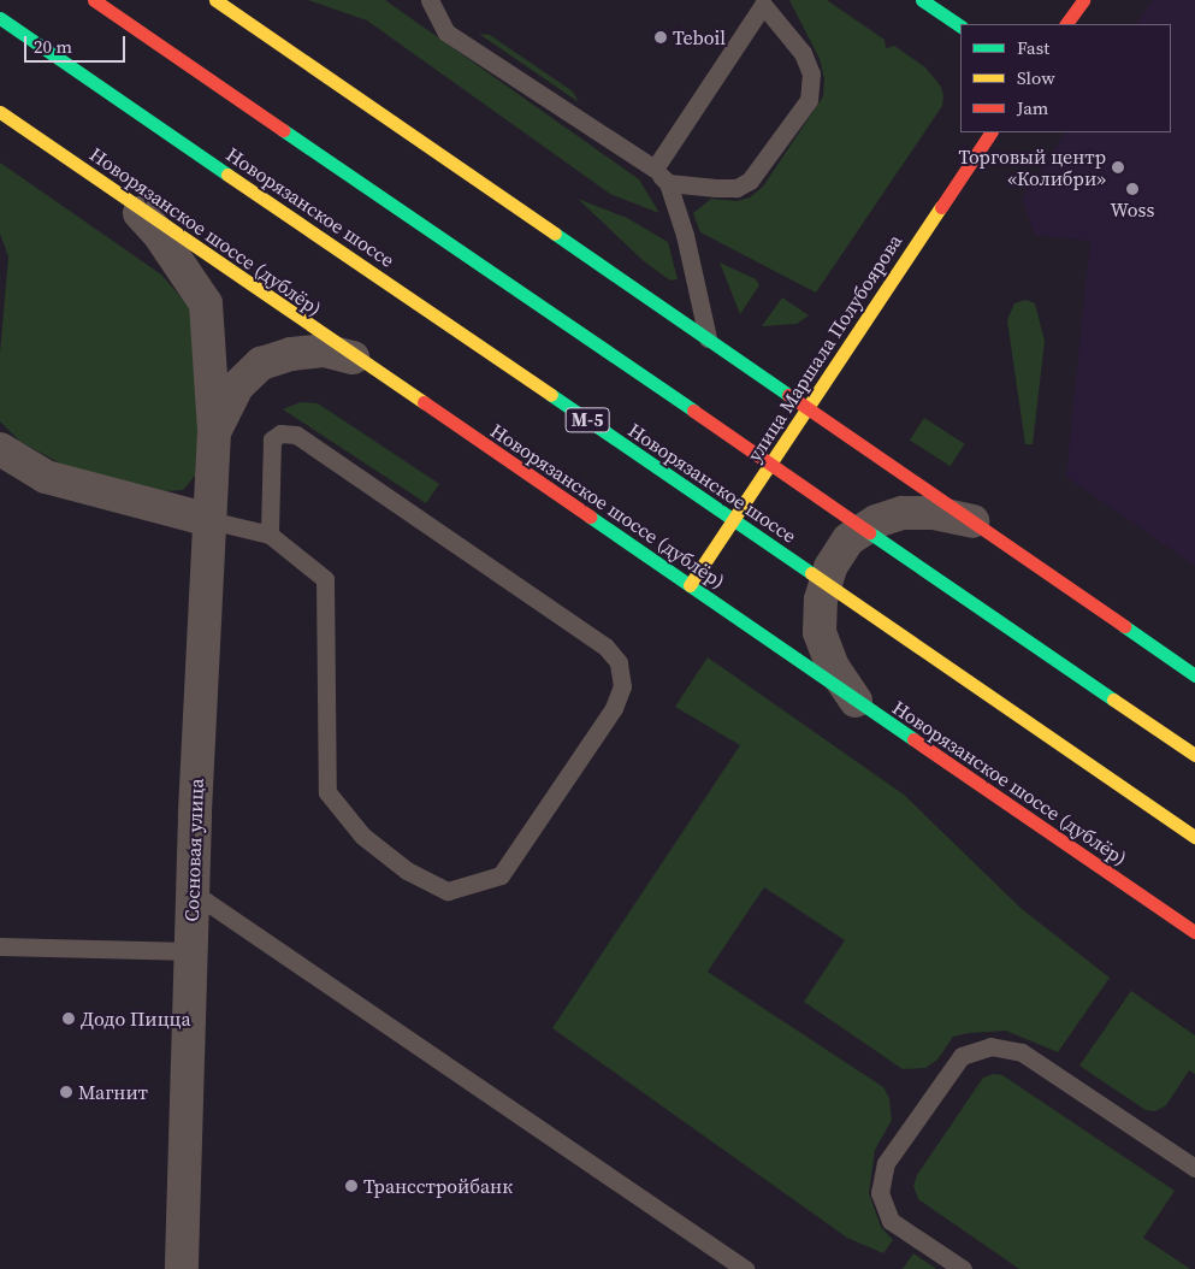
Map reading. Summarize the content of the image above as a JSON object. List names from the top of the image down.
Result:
{
  "streets": {
    "main road": [
      "Новорязанское шоссе",
      "Новорязанское шоссе (дублёр)",
      "улица Маршала Полубоярова",
      "М-5"
    ],
    "street": ["Сосновая улица"]
  },
  "crossings": [
    ["Новорязанское шоссе (дублёр)", "улица Маршала Полубоярова"],
    ["Новорязанское шоссе (дублёр)", "Сосновая улица"]
  ],
  "places": [
    "Teboil",
    "Торговый центр «Колибри»",
    "Woss",
    "Додо Пицца",
    "Магнит",
    "Трансстройбанк"
  ],
  "legend": ["Fast", "Slow", "Jam"],
  "scale_bar": "20 m"
}
